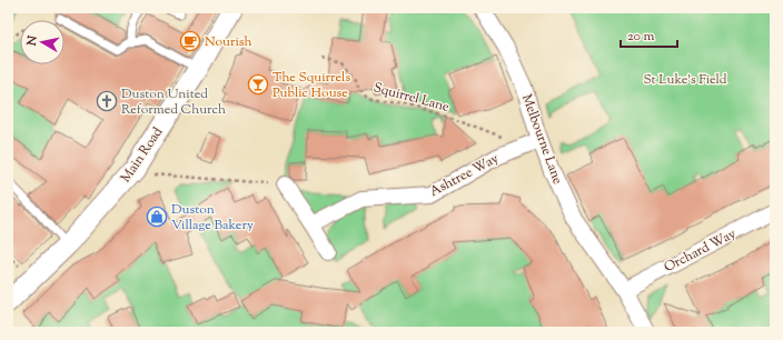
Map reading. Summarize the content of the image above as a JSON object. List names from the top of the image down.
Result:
{
  "streets": {
    "street": [
      "Melbourne Lane",
      "Main Road",
      "Ashtree Way",
      "Orchard Way"
    ],
    "path": ["Squirrel Lane"]
  },
  "crossings": [
    ["Melbourne Lane", "Ashtree Way"],
    ["Melbourne Lane", "Orchard Way"]
  ],
  "parks": ["St Luke's Field"],
  "places": {
    "cafe": ["Nourish"],
    "bar": ["The Squirrels Public House"],
    "church": ["Duston United Reformed Church"],
    "shop": ["Duston Village Bakery"]
  },
  "scale_bar": "20 m",
  "north": "left"
}
